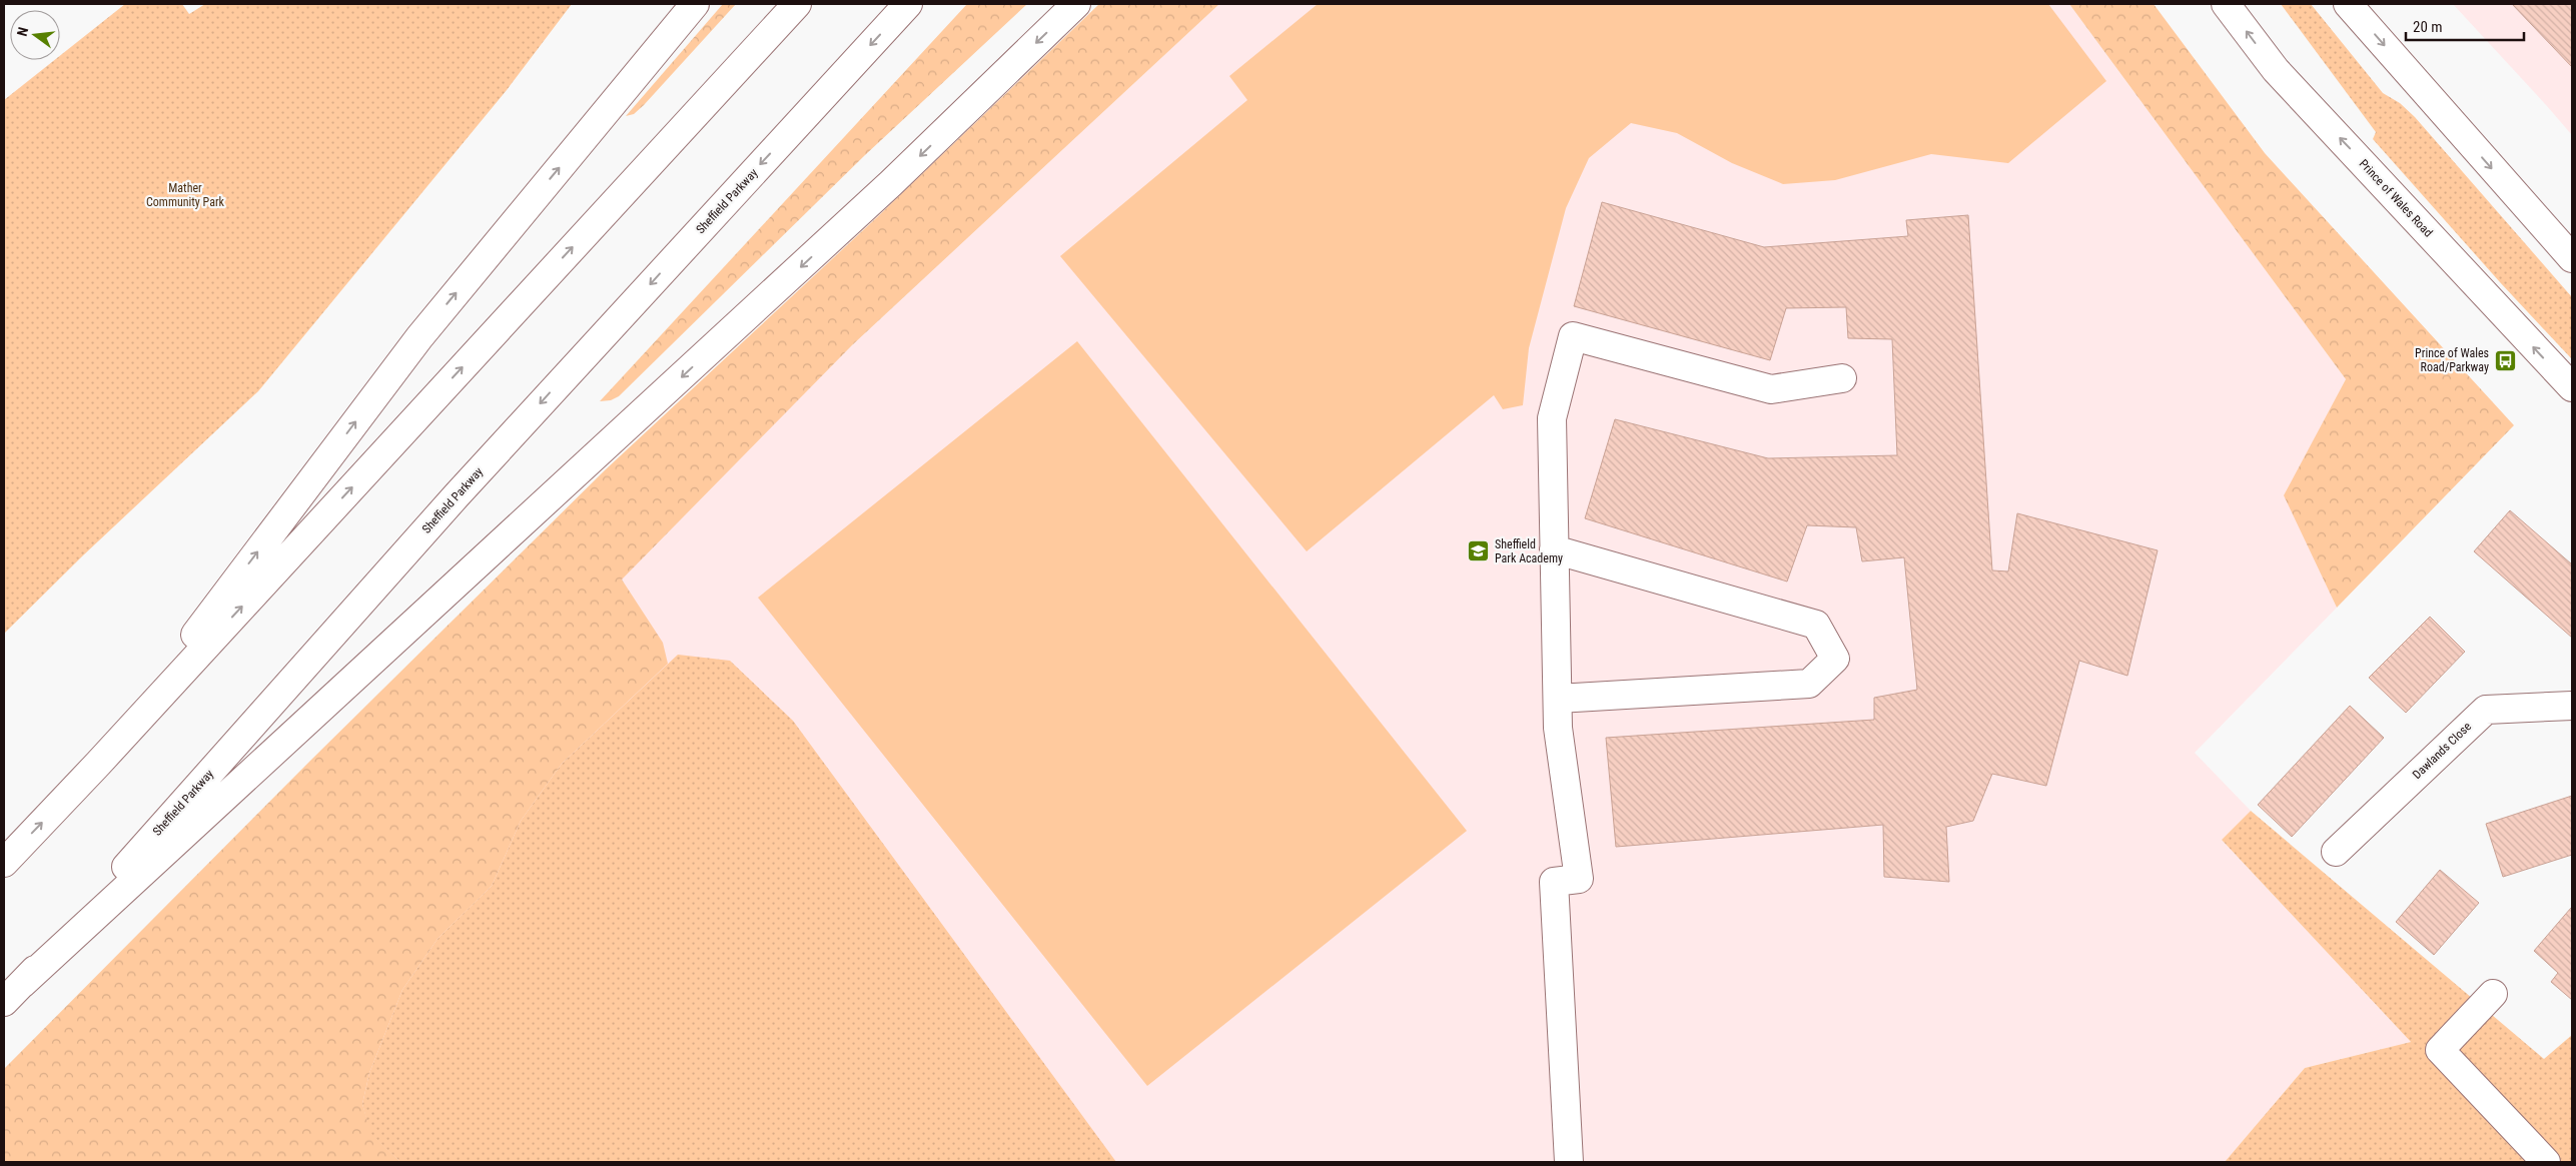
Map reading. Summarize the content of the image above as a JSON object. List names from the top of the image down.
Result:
{
  "streets": {
    "main road": ["Prince of Wales Road", "Sheffield Parkway", "Dawlands Close"]
  },
  "parks": ["Mather Community Park"],
  "places": {
    "bus stop": ["Prince of Wales Road/Parkway"],
    "school or university": ["Sheffield Park Academy"]
  },
  "scale_bar": "20 m",
  "north": "left"
}
